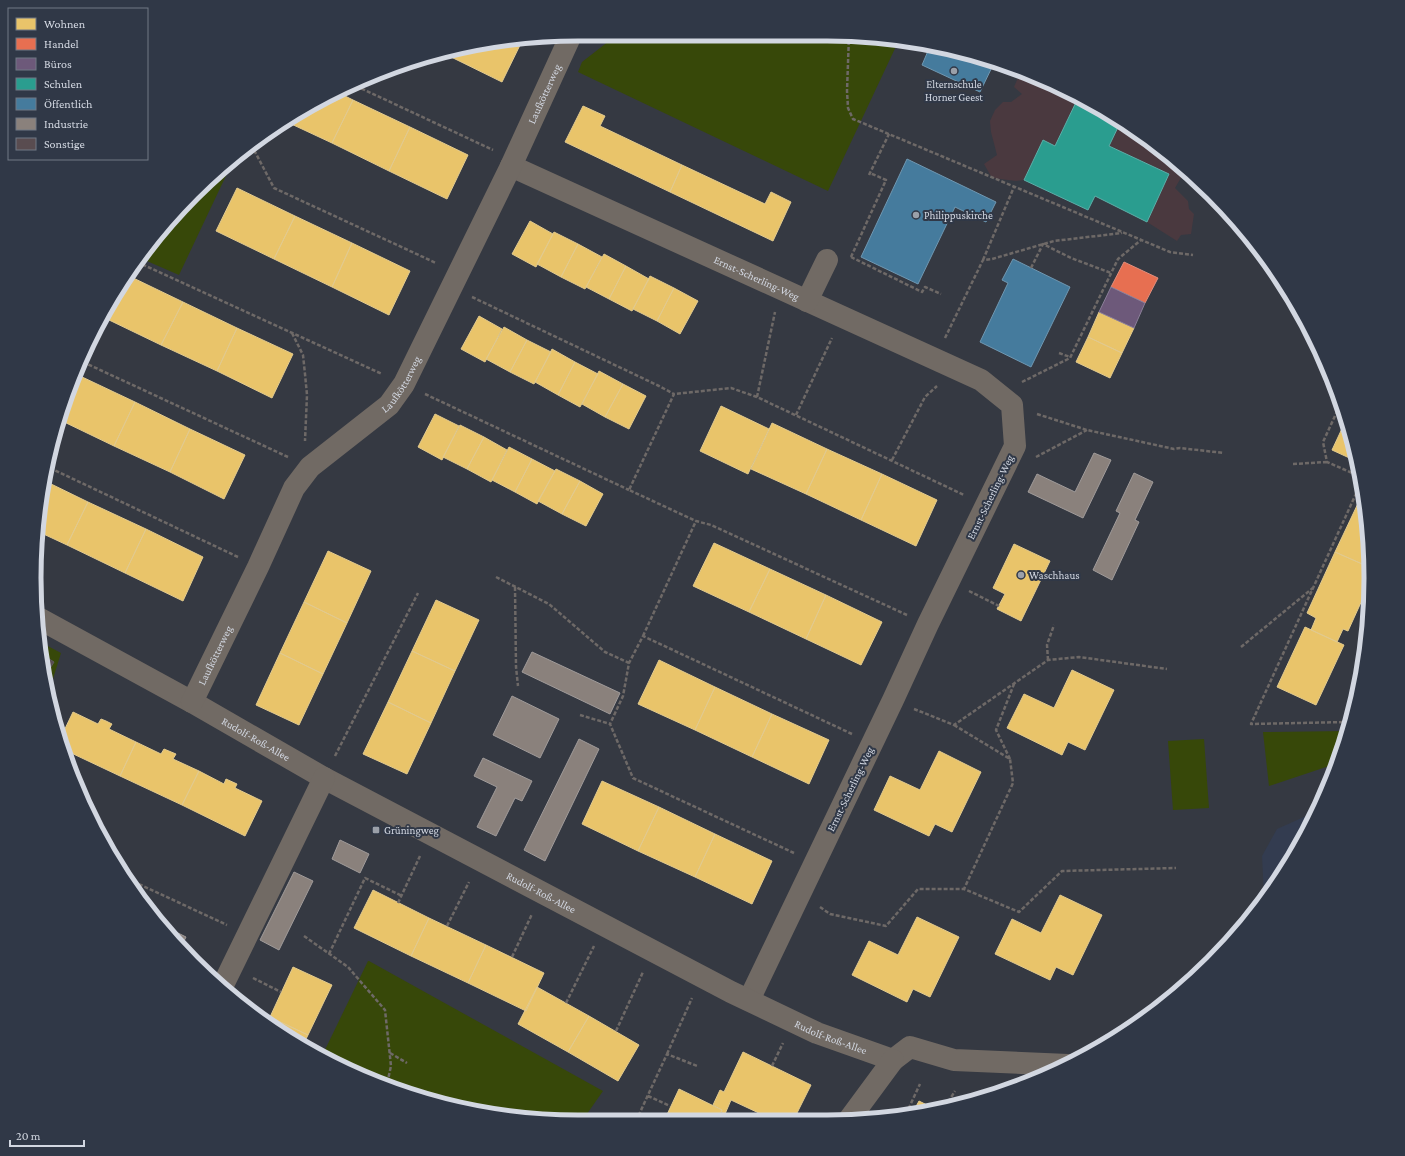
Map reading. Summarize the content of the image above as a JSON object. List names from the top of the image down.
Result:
{
  "streets": {
    "street": ["Laufkötterweg", "Ernst-Scherling-Weg", "Rudolf-Roß-Allee"]
  },
  "crossings": [
    ["Laufkötterweg", "Ernst-Scherling-Weg"],
    ["Laufkötterweg", "Rudolf-Roß-Allee"],
    ["Ernst-Scherling-Weg", "Rudolf-Roß-Allee"]
  ],
  "places": {
    "other": ["Elternschule Horner Geest", "Philippuskirche", "Waschhaus"],
    "transit": ["Grüningweg"]
  },
  "legend": [
    "Wohnen",
    "Handel",
    "Büros",
    "Schulen",
    "Öffentlich",
    "Industrie",
    "Sonstige"
  ],
  "scale_bar": "20 m"
}
